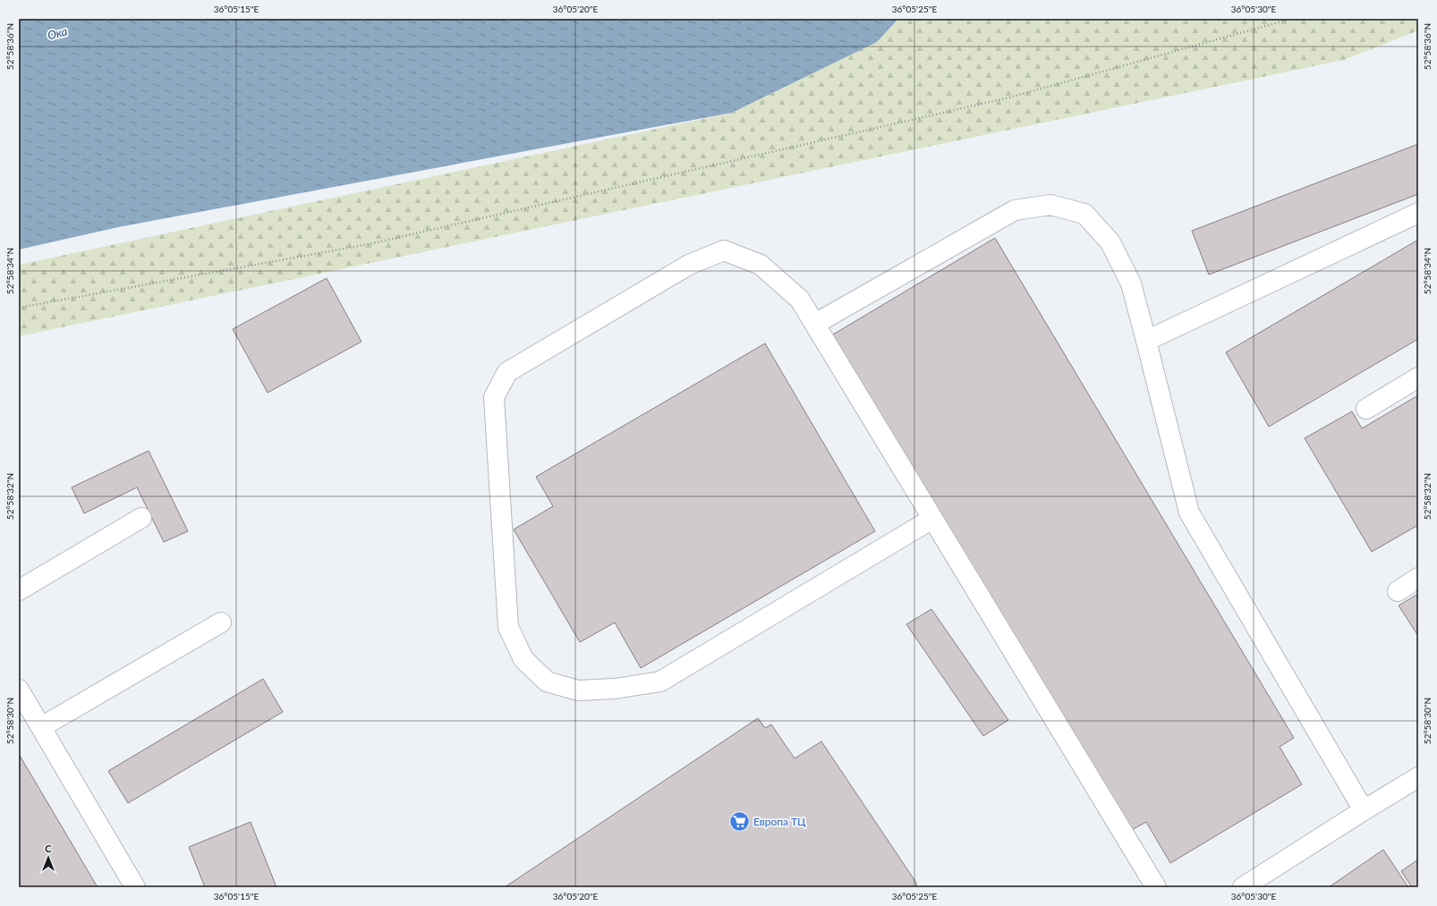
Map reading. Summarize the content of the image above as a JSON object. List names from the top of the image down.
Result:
{
  "water": ["Ока"],
  "places": {
    "supermarket": ["Европа ТЦ"]
  },
  "north": "top",
  "coordinates": [
    "36°05'15\"E",
    "36°05'20\"E",
    "36°05'25\"E",
    "36°05'30\"E",
    "52°58'36\"N",
    "52°58'34\"N",
    "52°58'32\"N",
    "52°58'30\"N"
  ]
}
